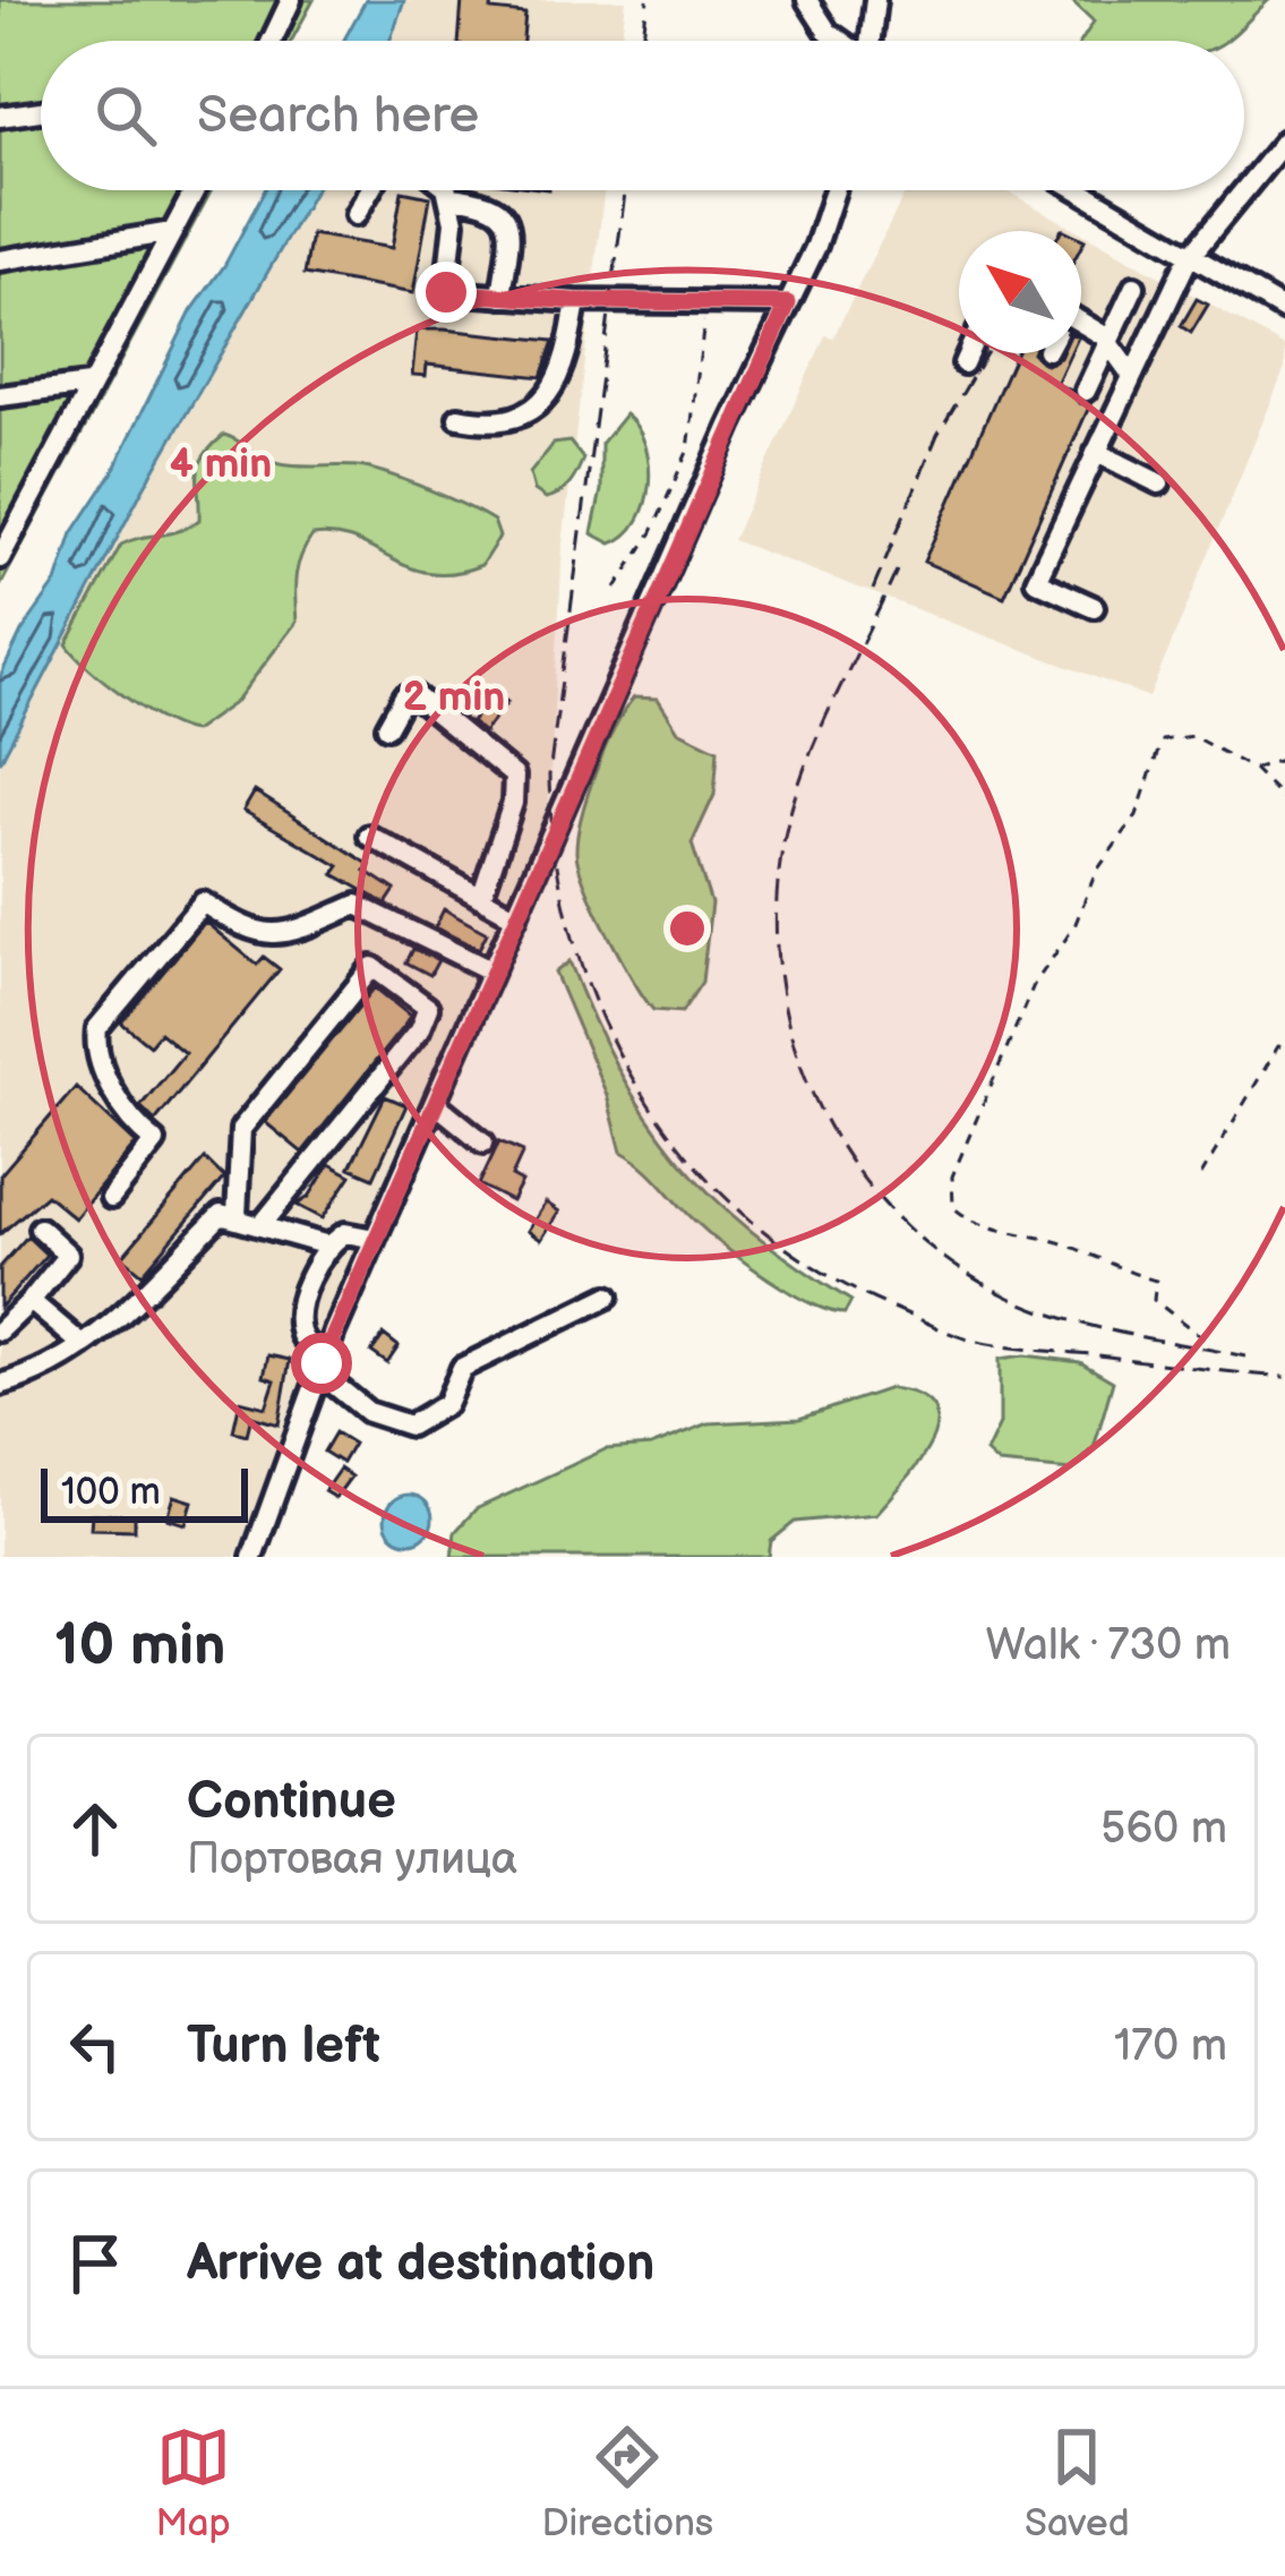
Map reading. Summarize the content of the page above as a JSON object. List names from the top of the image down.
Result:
{
  "scale_bar": "100 m",
  "north": "top left",
  "page": {
    "search": "Search here",
    "scale": "100 m",
    "heading": ["10 min", "Walk · 730 m"],
    "list": [
      ["Continue", "Портовая улица", "560 m"],
      ["Turn left", "170 m"],
      "Arrive at destination"
    ],
    "nav": ["Map", "Directions", "Saved"]
  },
  "rings": ["4 min", "2 min"]
}
